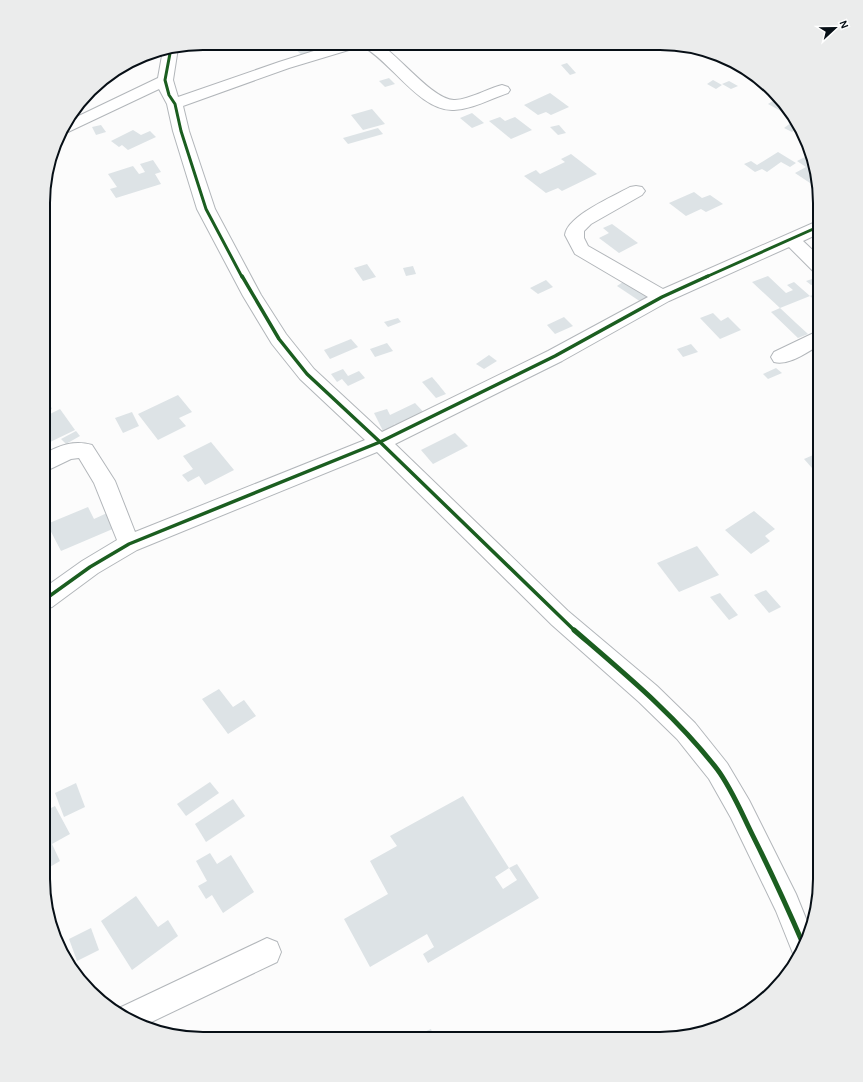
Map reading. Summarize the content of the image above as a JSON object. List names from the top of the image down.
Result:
{
  "north": "right"
}
